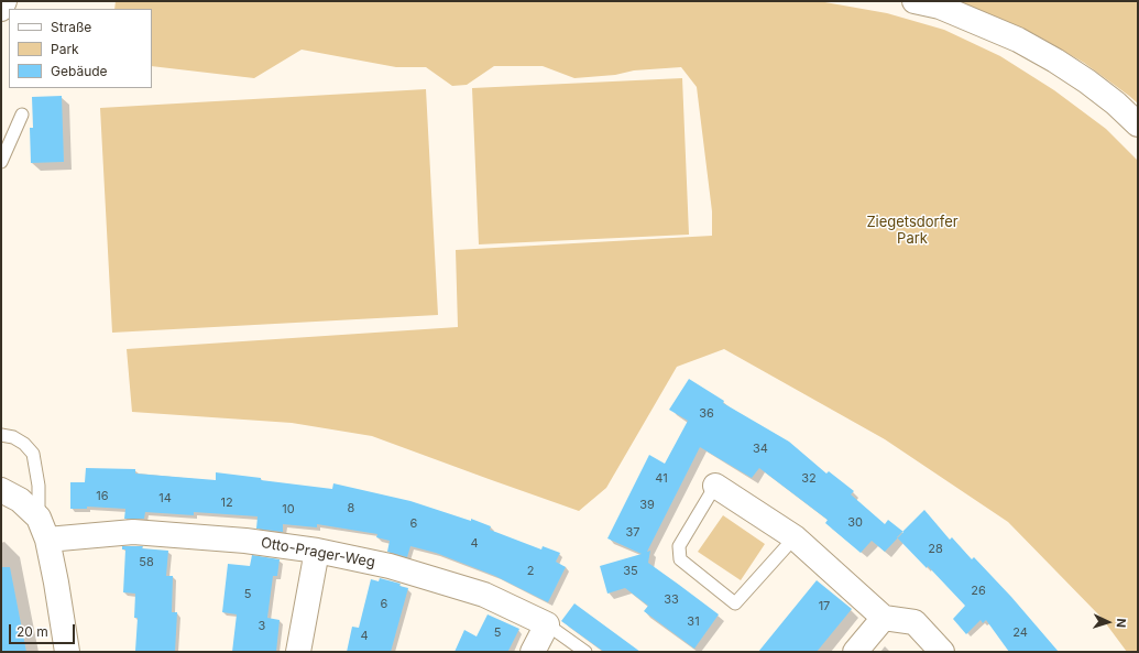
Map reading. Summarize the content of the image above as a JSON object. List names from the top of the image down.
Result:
{
  "streets": {
    "main road": ["Otto-Prager-Weg"]
  },
  "parks": ["Ziegetsdorfer Park"],
  "house_numbers": [
    "36",
    "34",
    "41",
    "32",
    "16",
    "14",
    "12",
    "39",
    "8",
    "10",
    "30",
    "6",
    "37",
    "4",
    "28",
    "58",
    "2",
    "35",
    "26",
    "5",
    "33",
    "6",
    "17",
    "31",
    "3",
    "5",
    "24",
    "4"
  ],
  "legend": ["Straße", "Park", "Gebäude"],
  "scale_bar": "20 m",
  "north": "right"
}
